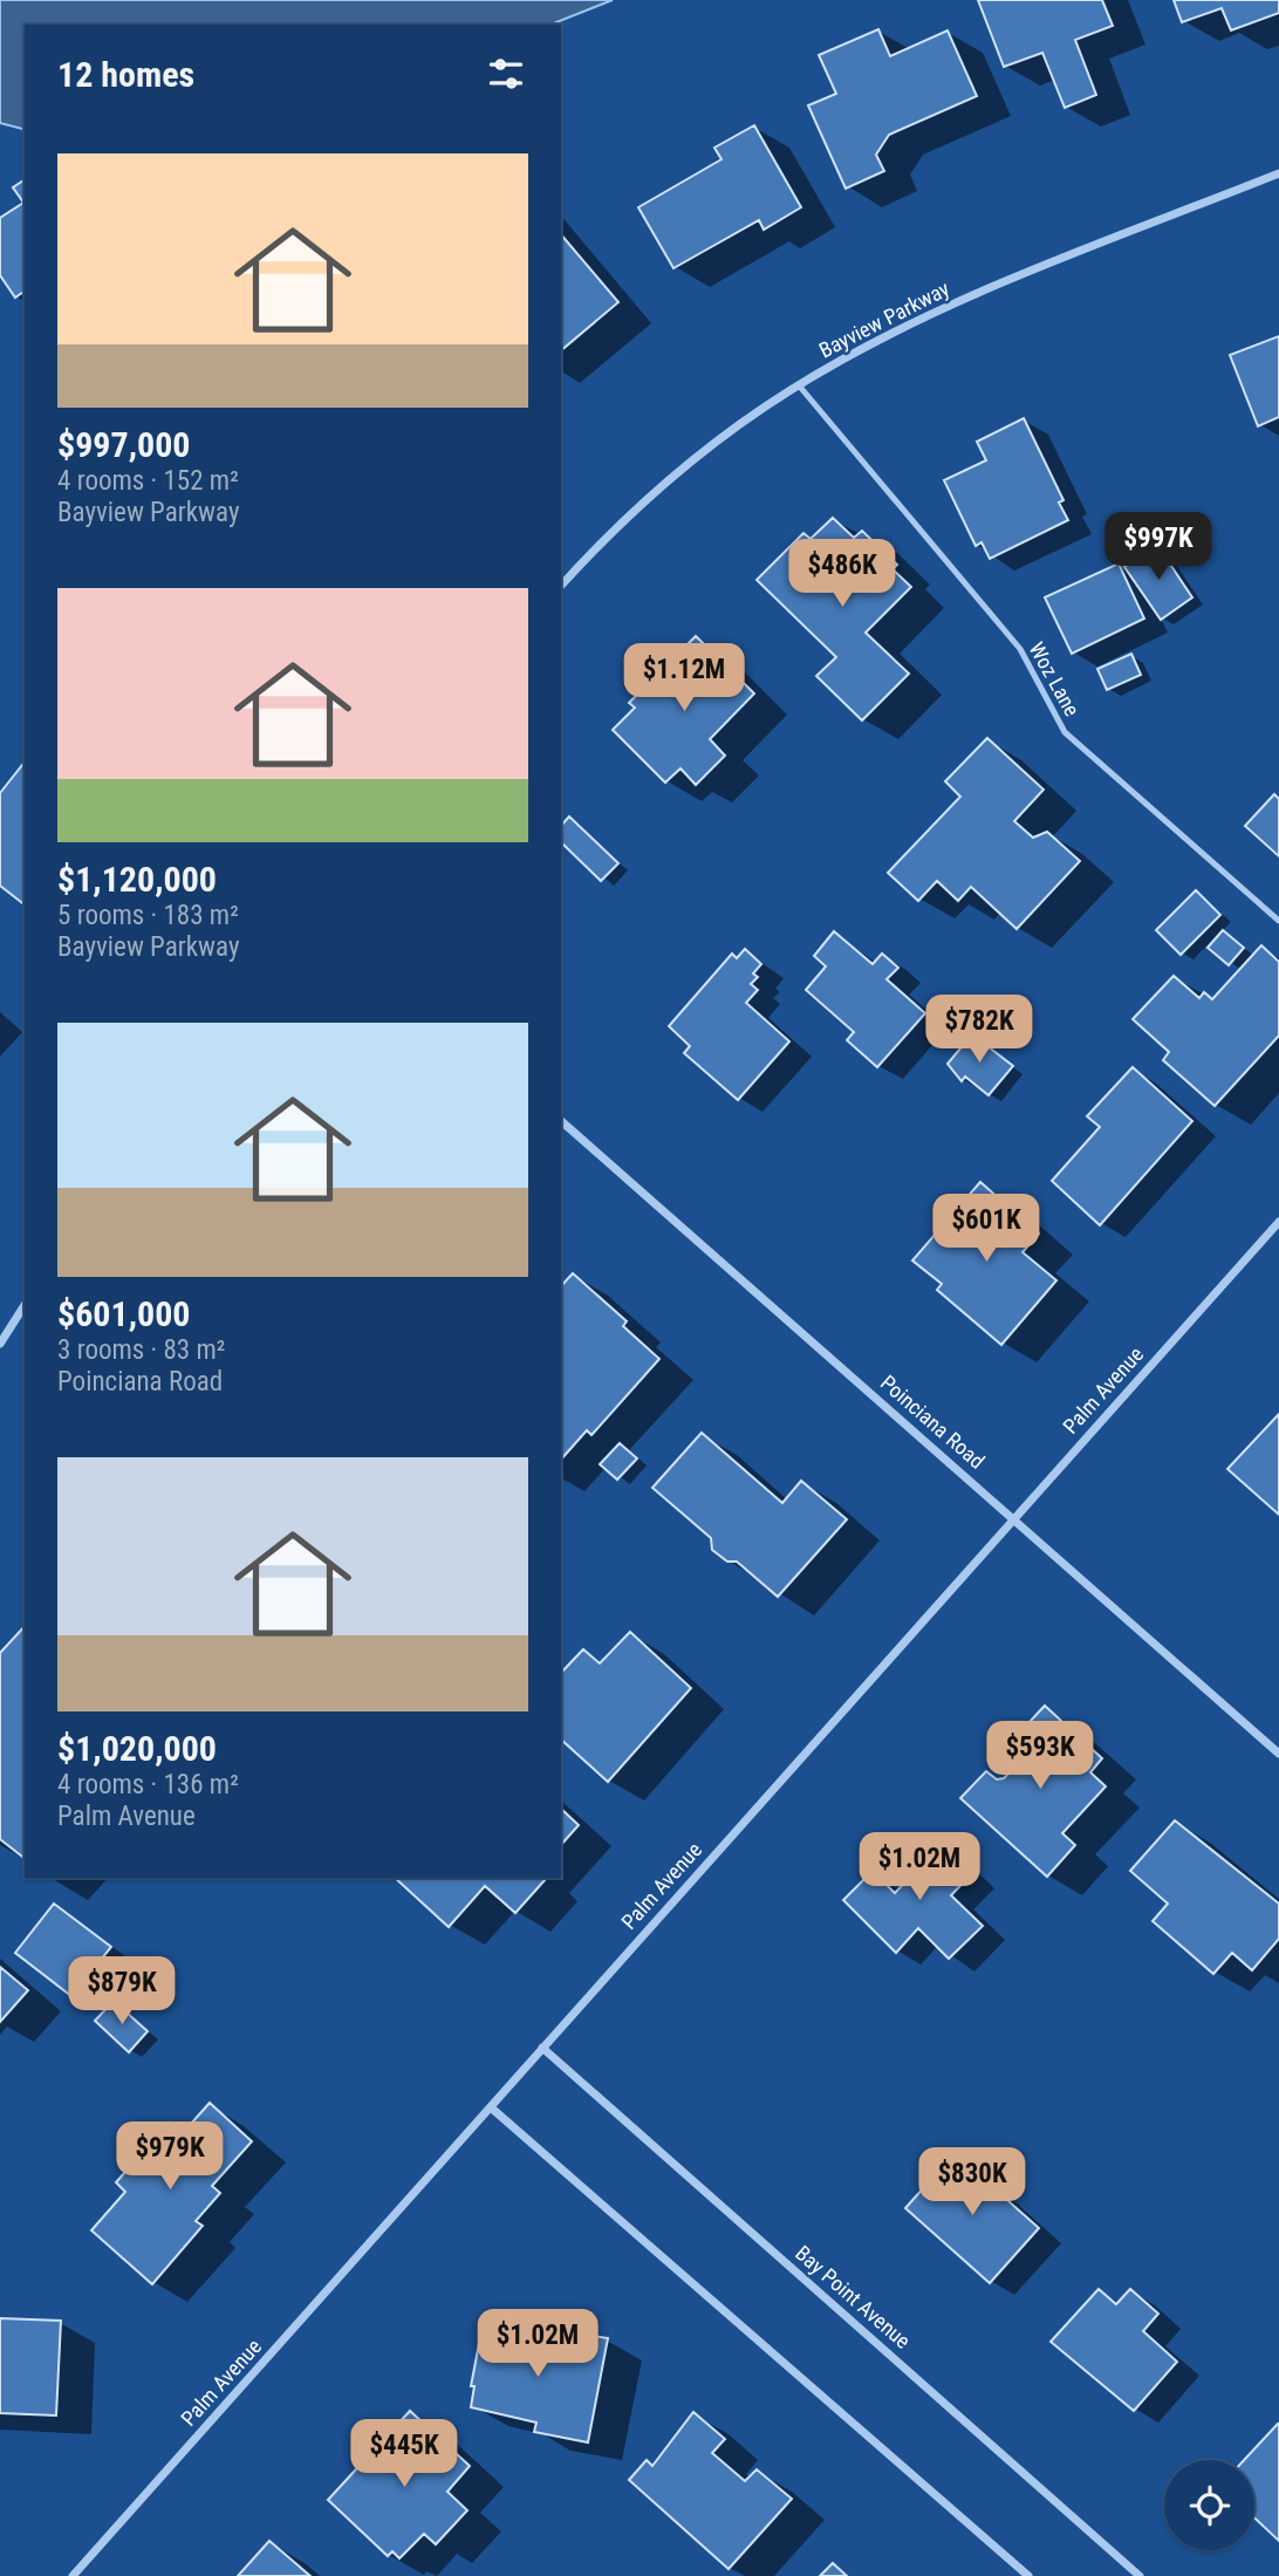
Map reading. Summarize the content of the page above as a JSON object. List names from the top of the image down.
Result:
{
  "streets": {
    "street": [
      "Bayview Parkway",
      "Palm Avenue",
      "Poinciana Road",
      "Bay Point Avenue"
    ],
    "lane": ["Woz Lane"]
  },
  "crossings": [
    ["Bayview Parkway", "Woz Lane"],
    ["Palm Avenue", "Poinciana Road"],
    ["Palm Avenue", "Bay Point Avenue"]
  ],
  "page": {
    "heading": "12 homes",
    "list": [
      {
        "name": "$997,000",
        "note": "4 rooms · 152 m² · Bayview Parkway"
      },
      {
        "name": "$1,120,000",
        "note": "5 rooms · 183 m² · Bayview Parkway"
      },
      {
        "name": "$601,000",
        "note": "3 rooms · 83 m² · Poinciana Road"
      },
      {
        "name": "$1,020,000",
        "note": "4 rooms · 136 m² · Palm Avenue"
      }
    ],
    "price": [
      "$997K",
      "$486K",
      "$1.12M",
      "$782K",
      "$601K",
      "$593K",
      "$1.02M",
      "$879K",
      "$979K",
      "$830K",
      "$1.02M",
      "$445K"
    ]
  }
}
